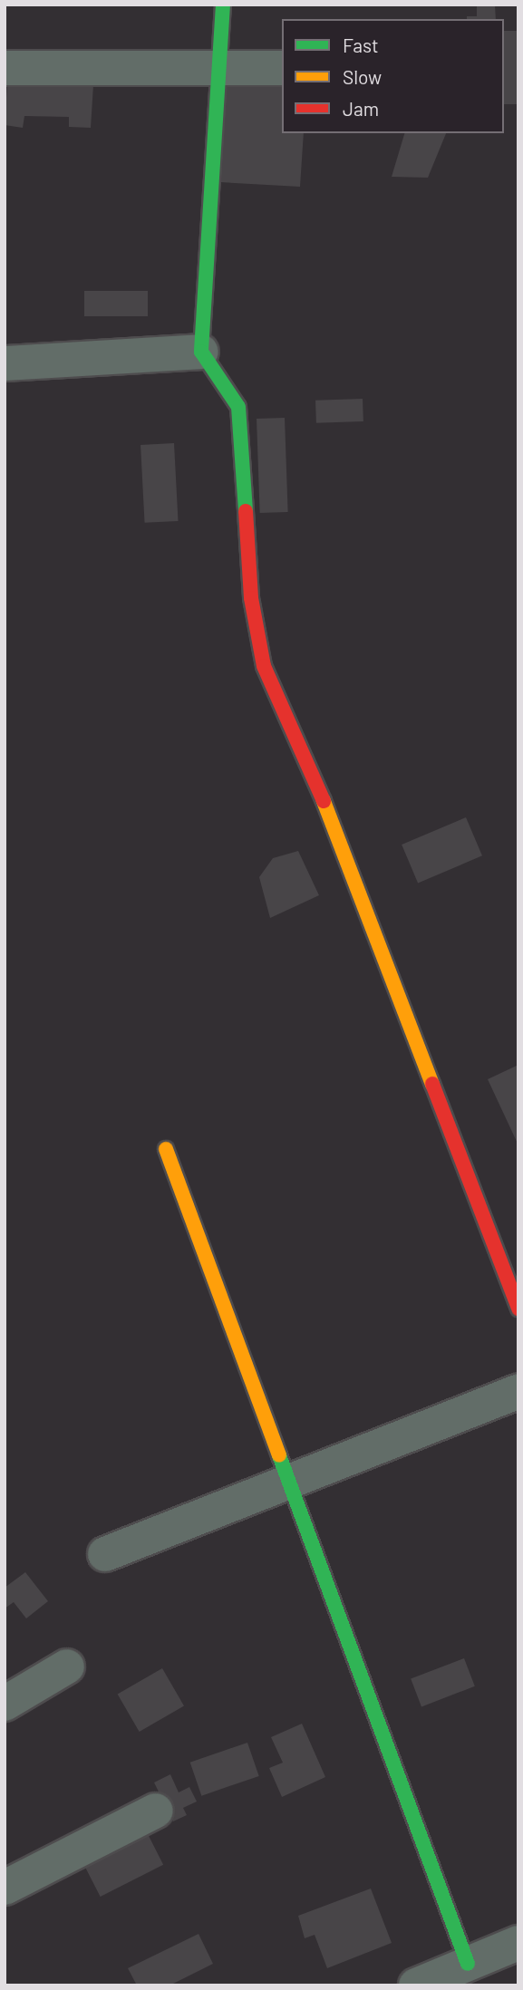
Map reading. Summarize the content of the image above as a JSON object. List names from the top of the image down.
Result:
{
  "legend": ["Fast", "Slow", "Jam"]
}
